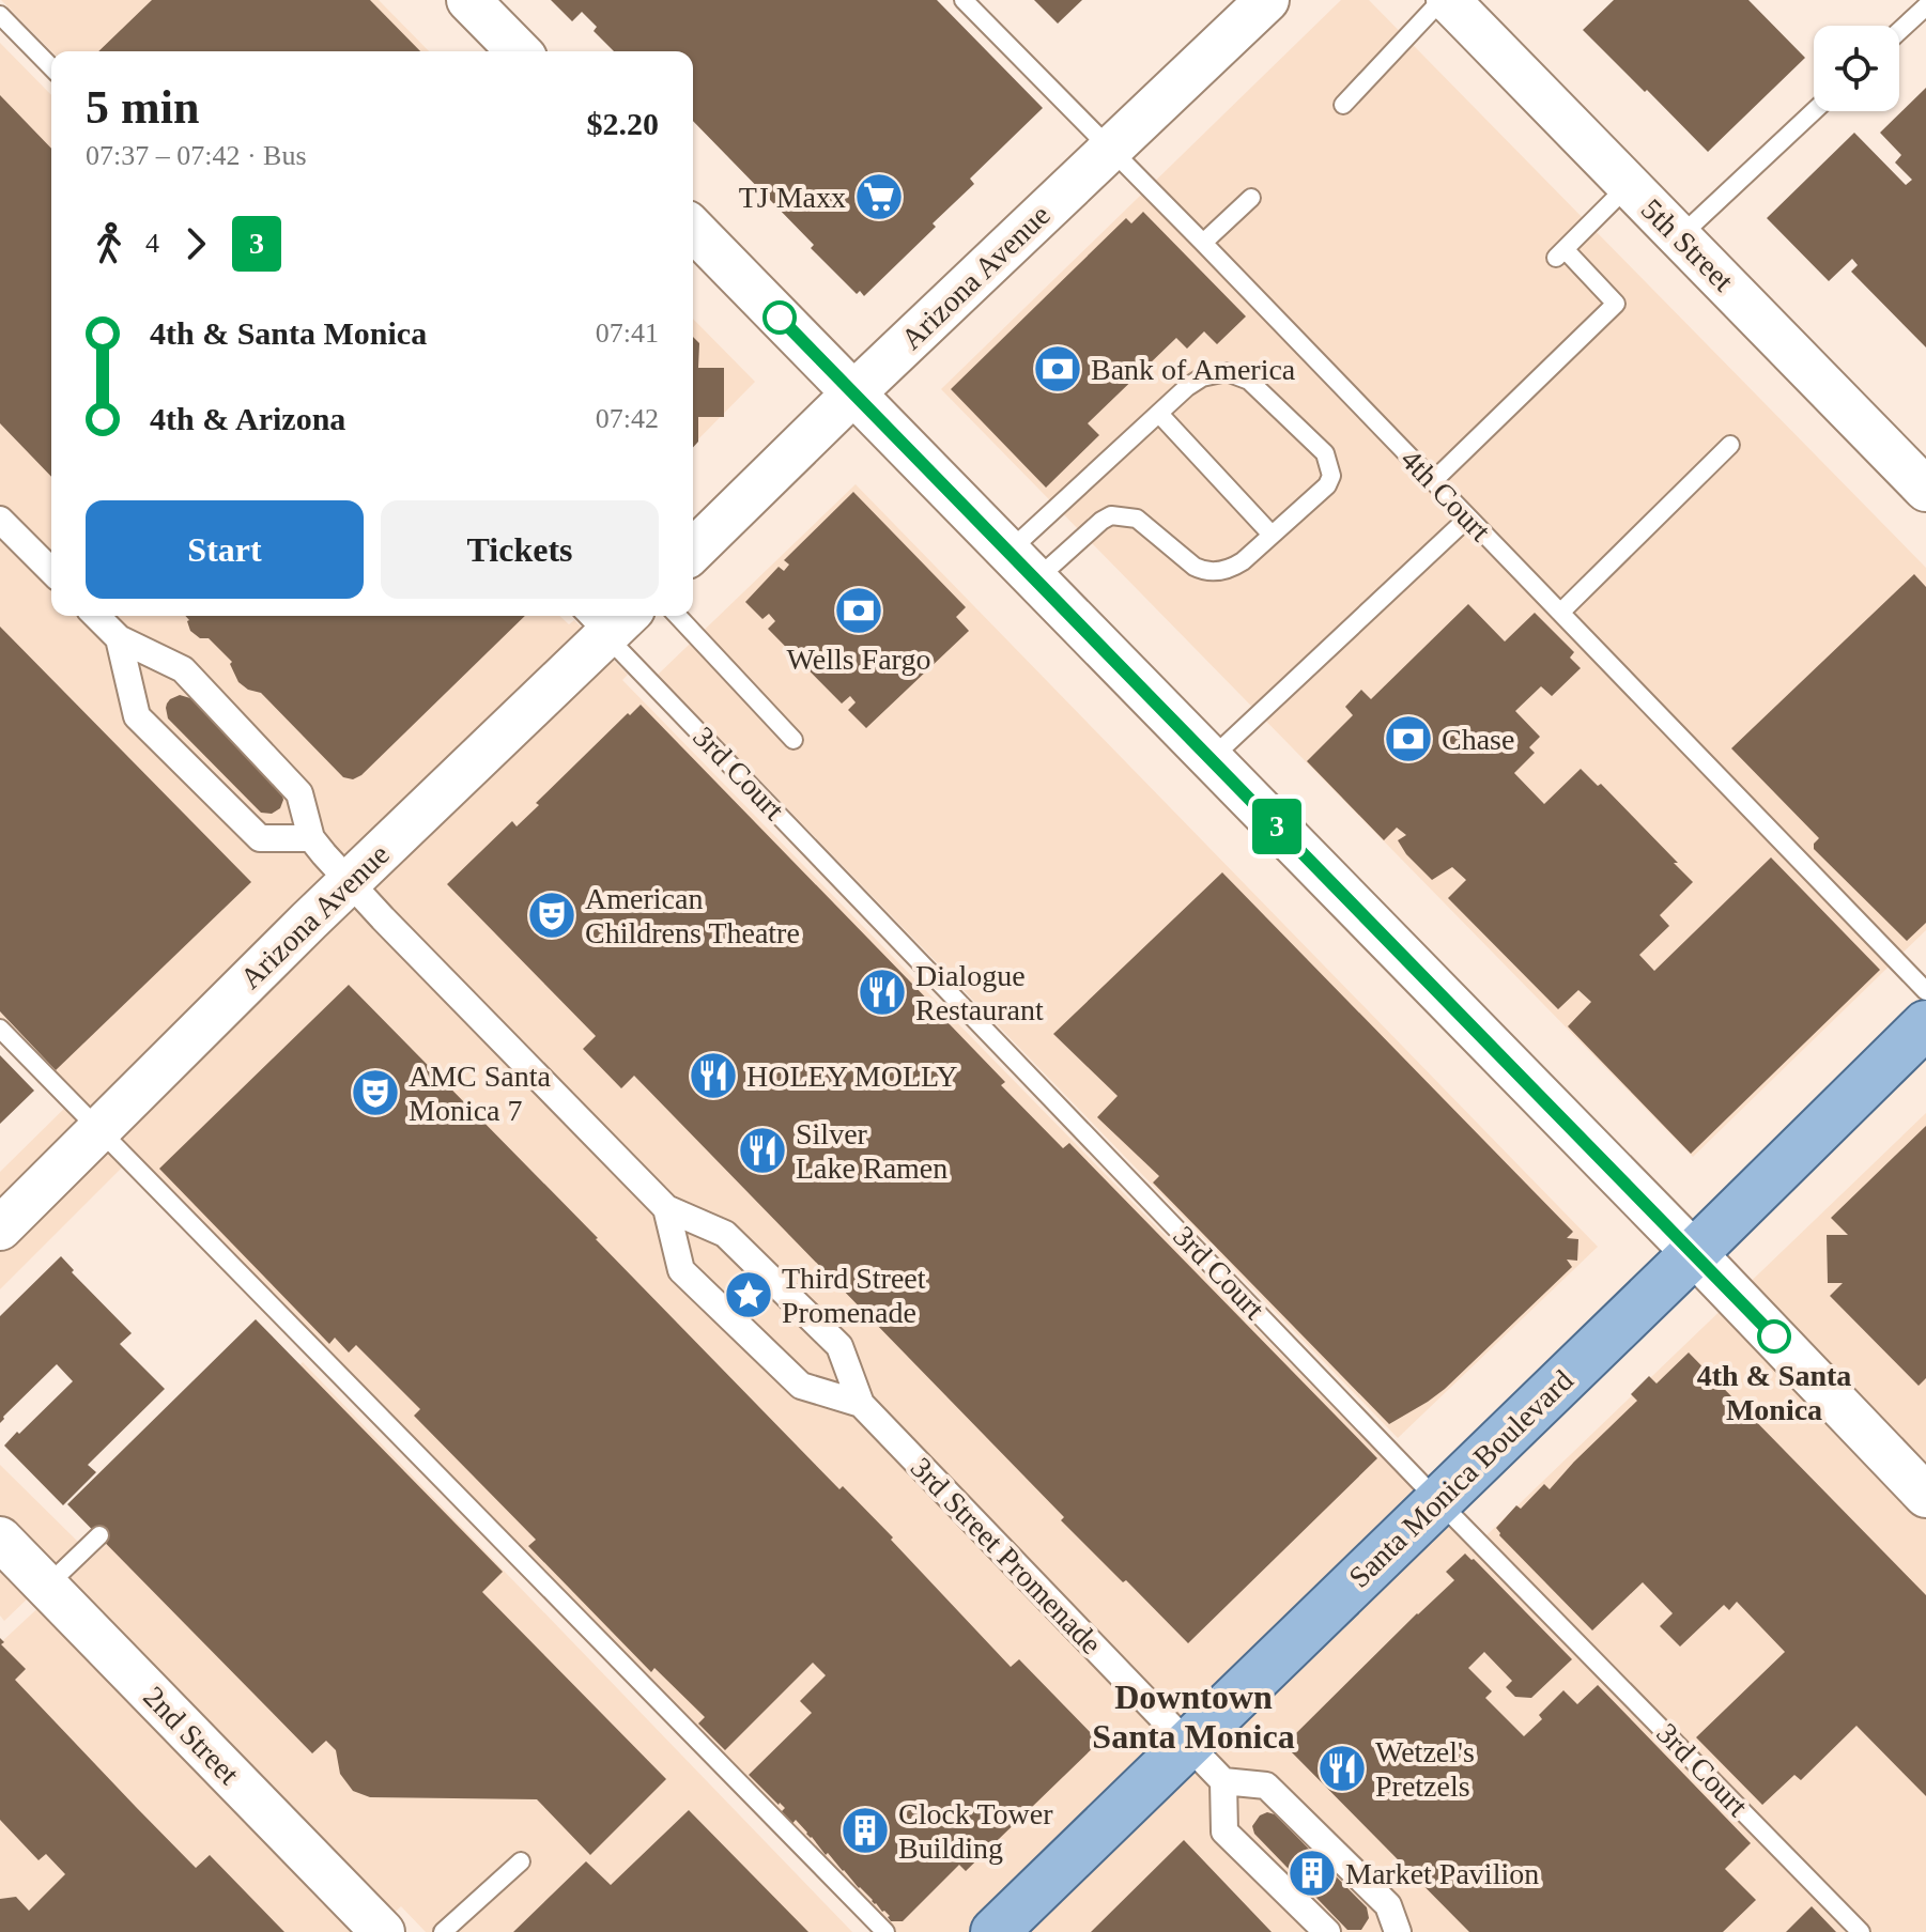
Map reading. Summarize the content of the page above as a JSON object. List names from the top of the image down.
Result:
{
  "streets": {
    "main road": ["Santa Monica Boulevard"],
    "street": [
      "5th Street",
      "Arizona Avenue",
      "3rd Street Promenade",
      "2nd Street"
    ],
    "lane": ["4th Court", "3rd Court"]
  },
  "crossings": [
    ["Arizona Avenue", "4th Court"],
    ["Arizona Avenue", "3rd Court"],
    ["Arizona Avenue", "3rd Street Promenade"],
    ["3rd Court", "Santa Monica Boulevard"],
    ["Santa Monica Boulevard", "3rd Street Promenade"]
  ],
  "districts": ["Downtown Santa Monica"],
  "places": {
    "supermarket": ["TJ Maxx"],
    "bank": ["Bank of America", "Wells Fargo", "Chase"],
    "theatre": ["American Childrens Theatre", "AMC Santa Monica 7"],
    "restaurant": [
      "Dialogue Restaurant",
      "HOLEY MOLLY",
      "Silver Lake Ramen",
      "Wetzel's Pretzels"
    ],
    "place": ["Third Street Promenade"],
    "other": ["4th & Santa Monica"],
    "building": ["Clock Tower Building", "Market Pavilion"]
  },
  "lines": ["bus line 3"],
  "page": {
    "on_map": "3",
    "heading": ["5 min", "07:37 – 07:42 · Bus", "$2.20"],
    "legs": ["4", "3"],
    "list": [
      {
        "name": "4th & Santa Monica",
        "value": "07:41"
      },
      {
        "name": "4th & Arizona",
        "value": "07:42"
      }
    ],
    "buttons": ["Start", "Tickets"]
  }
}
